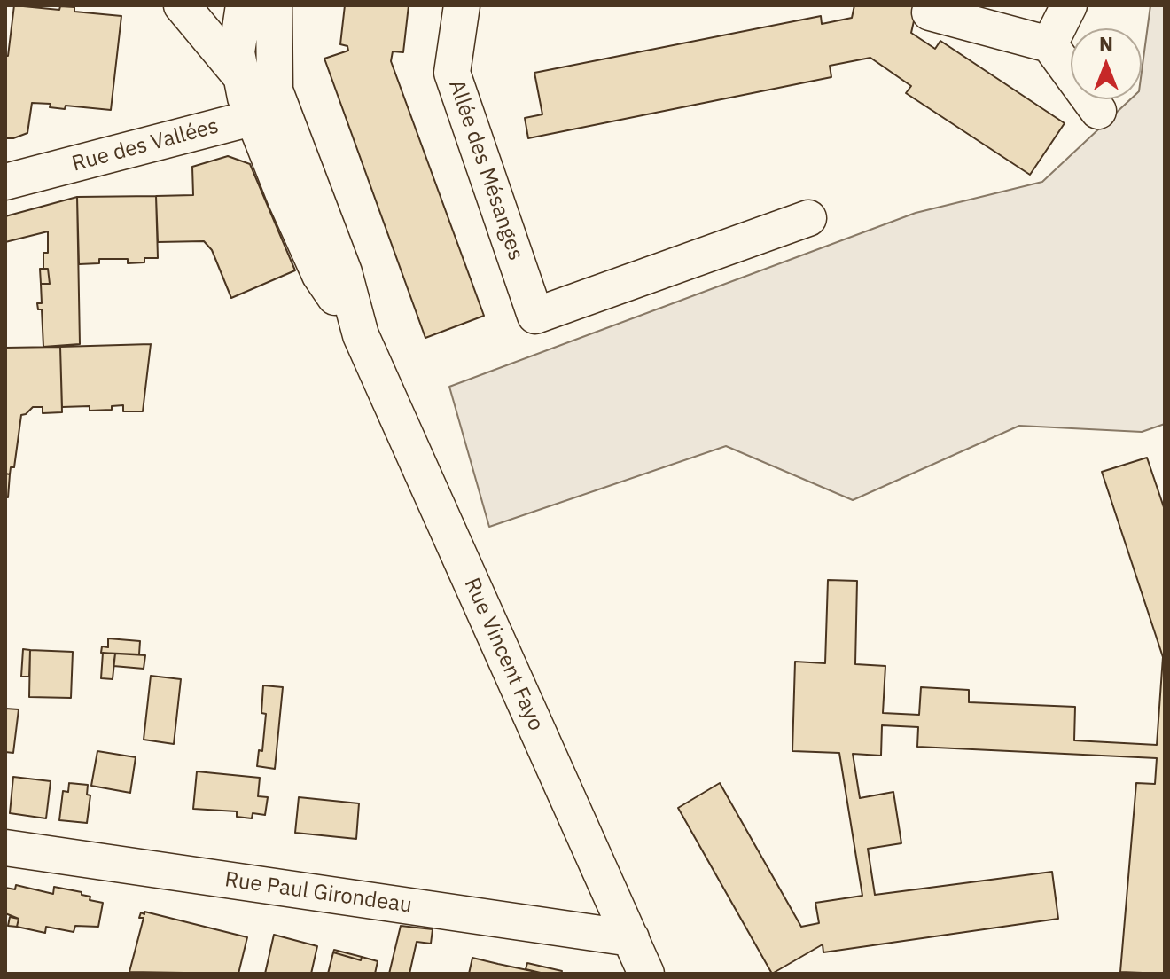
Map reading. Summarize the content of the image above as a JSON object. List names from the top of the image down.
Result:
{
  "streets": {
    "street": [
      "Rue des Vallées",
      "Allée des Mésanges",
      "Rue Vincent Fayo",
      "Rue Paul Girondeau"
    ]
  },
  "crossings": [
    ["Rue des Vallées", "Rue Vincent Fayo"],
    ["Rue Vincent Fayo", "Rue Paul Girondeau"]
  ],
  "north": "top"
}
